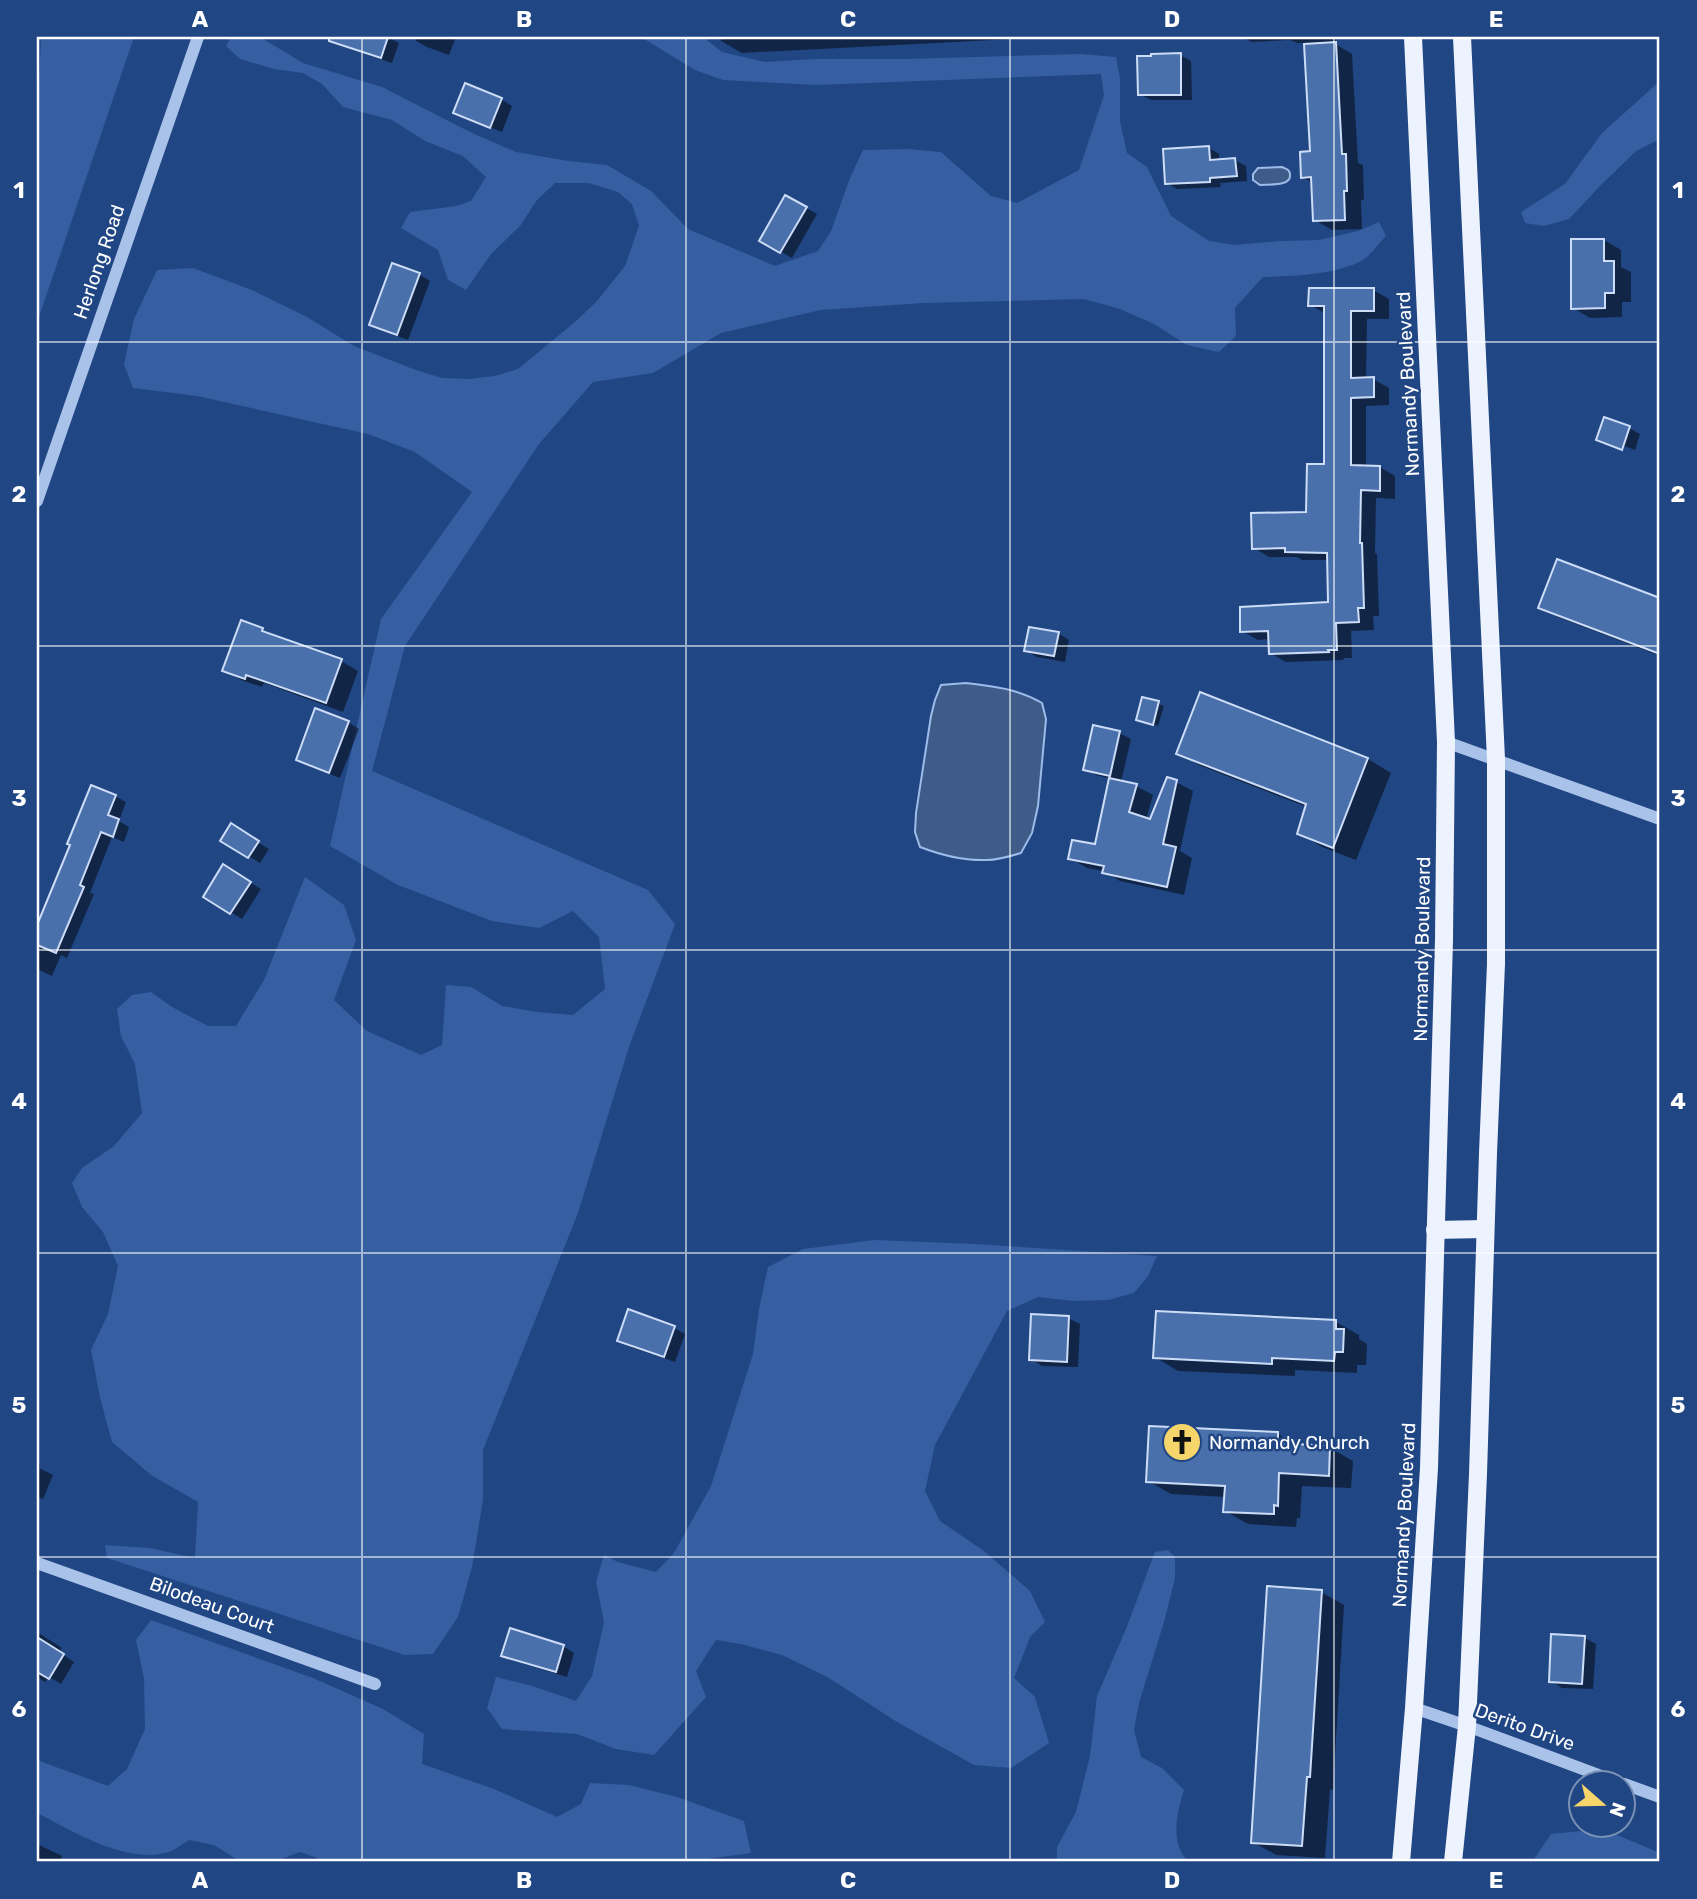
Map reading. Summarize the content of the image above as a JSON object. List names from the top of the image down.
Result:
{
  "streets": {
    "main road": ["Normandy Boulevard"],
    "street": ["Herlong Road", "Bilodeau Court", "Derito Drive"]
  },
  "crossings": [
    ["Normandy Boulevard", "Derito Drive"]
  ],
  "places": {
    "church": ["Normandy Church"]
  },
  "north": "right",
  "grid": {
    "columns": [
      "A",
      "B",
      "C",
      "D",
      "E"
    ],
    "rows": [
      "1",
      "2",
      "3",
      "4",
      "5",
      "6"
    ]
  }
}
